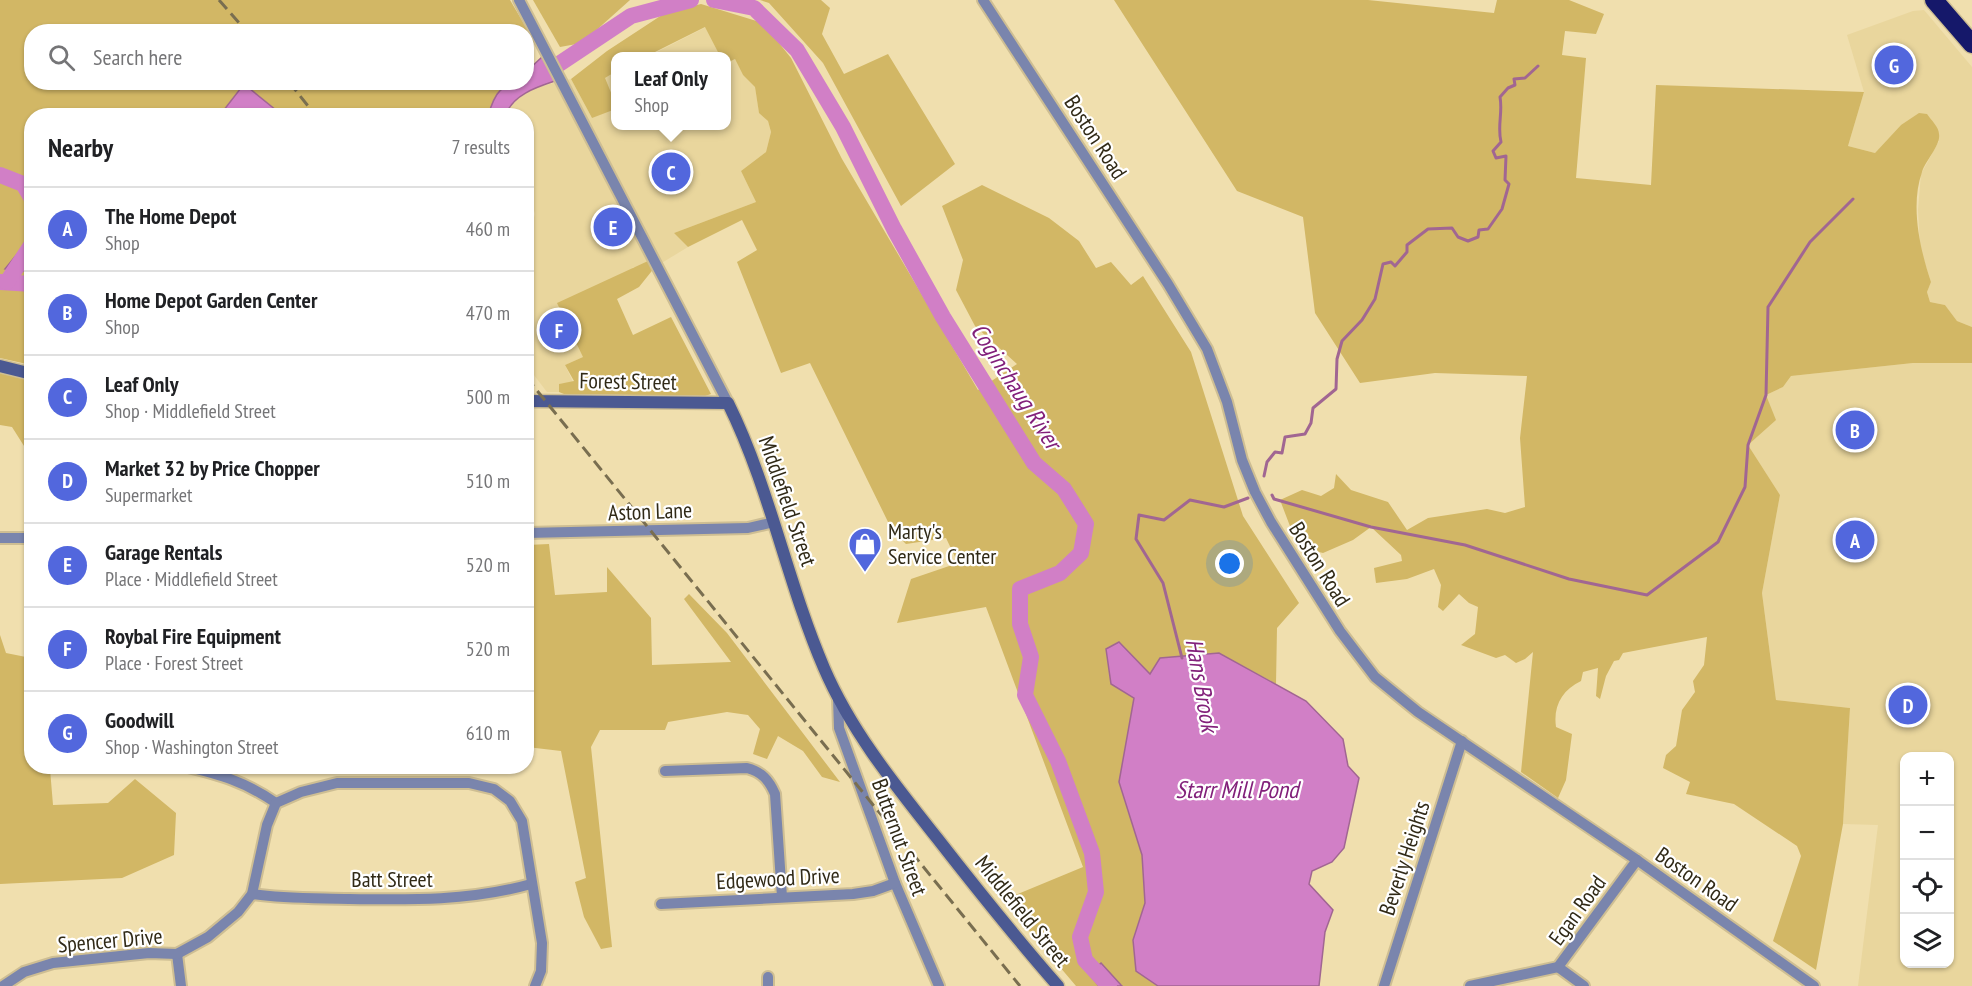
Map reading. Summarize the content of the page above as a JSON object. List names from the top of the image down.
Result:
{
  "streets": {
    "main road": ["Forest Street", "Middlefield Street"],
    "street": [
      "Boston Road",
      "Aston Lane",
      "Butternut Street",
      "Beverly Heights",
      "Edgewood Drive",
      "Batt Street",
      "Egan Road",
      "Spencer Drive"
    ]
  },
  "crossings": [
    ["Boston Road", "Beverly Heights"],
    ["Boston Road", "Egan Road"],
    ["Forest Street", "Middlefield Street"],
    ["Middlefield Street", "Aston Lane"],
    ["Middlefield Street", "Butternut Street"],
    ["Butternut Street", "Edgewood Drive"],
    ["Batt Street", "Spencer Drive"]
  ],
  "water": ["Coginchaug River", "Hans Brook", "Starr Mill Pond"],
  "places": {
    "shop": ["Marty's Service Center"]
  },
  "page": {
    "search": "Search here",
    "pins": [
      "G",
      "C",
      "E",
      "F",
      "B",
      "A",
      "D"
    ],
    "popup": ["Leaf Only", "Shop"],
    "heading": ["Nearby", "7 results"],
    "list": [
      {
        "mark": "A",
        "name": "The Home Depot",
        "note": "Shop",
        "value": "460 m"
      },
      {
        "mark": "B",
        "name": "Home Depot Garden Center",
        "note": "Shop",
        "value": "470 m"
      },
      {
        "mark": "C",
        "name": "Leaf Only",
        "note": "Shop · Middlefield Street",
        "value": "500 m"
      },
      {
        "mark": "D",
        "name": "Market 32 by Price Chopper",
        "note": "Supermarket",
        "value": "510 m"
      },
      {
        "mark": "E",
        "name": "Garage Rentals",
        "note": "Place · Middlefield Street",
        "value": "520 m"
      },
      {
        "mark": "F",
        "name": "Roybal Fire Equipment",
        "note": "Place · Forest Street",
        "value": "520 m"
      },
      {
        "mark": "G",
        "name": "Goodwill",
        "note": "Shop · Washington Street",
        "value": "610 m"
      }
    ],
    "map_buttons": ["+", "−"]
  }
}
